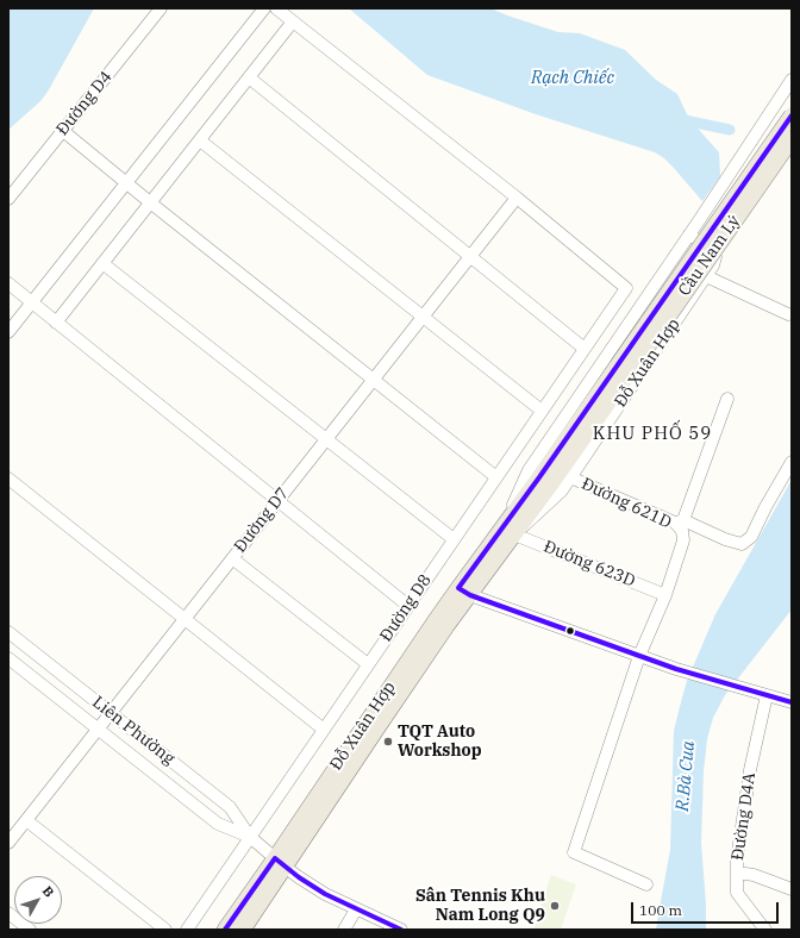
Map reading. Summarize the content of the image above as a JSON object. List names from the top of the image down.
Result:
{
  "streets": {
    "main road": ["Cầu Nam Lý", "Đỗ Xuân Hợp"],
    "street": [
      "Đường D4",
      "Đường 621D",
      "Đường D7",
      "Đường 623D",
      "Đường D8",
      "Liên Phường",
      "Đường D4A"
    ]
  },
  "crossings": [
    ["Cầu Nam Lý", "Đỗ Xuân Hợp"],
    ["Đỗ Xuân Hợp", "Đường 621D"],
    ["Đỗ Xuân Hợp", "Đường 623D"],
    ["Đỗ Xuân Hợp", "Liên Phường"],
    ["Đường D7", "Đường D8"],
    ["Đường D7", "Liên Phường"],
    ["Đường D8", "Liên Phường"]
  ],
  "districts": ["KHU PHỐ 59"],
  "water": ["Rạch Chiếc", "R.Bà Cua"],
  "places": ["TQT Auto Workshop", "Sân Tennis Khu Nam Long Q9"],
  "scale_bar": "100 m",
  "north": "top right"
}
